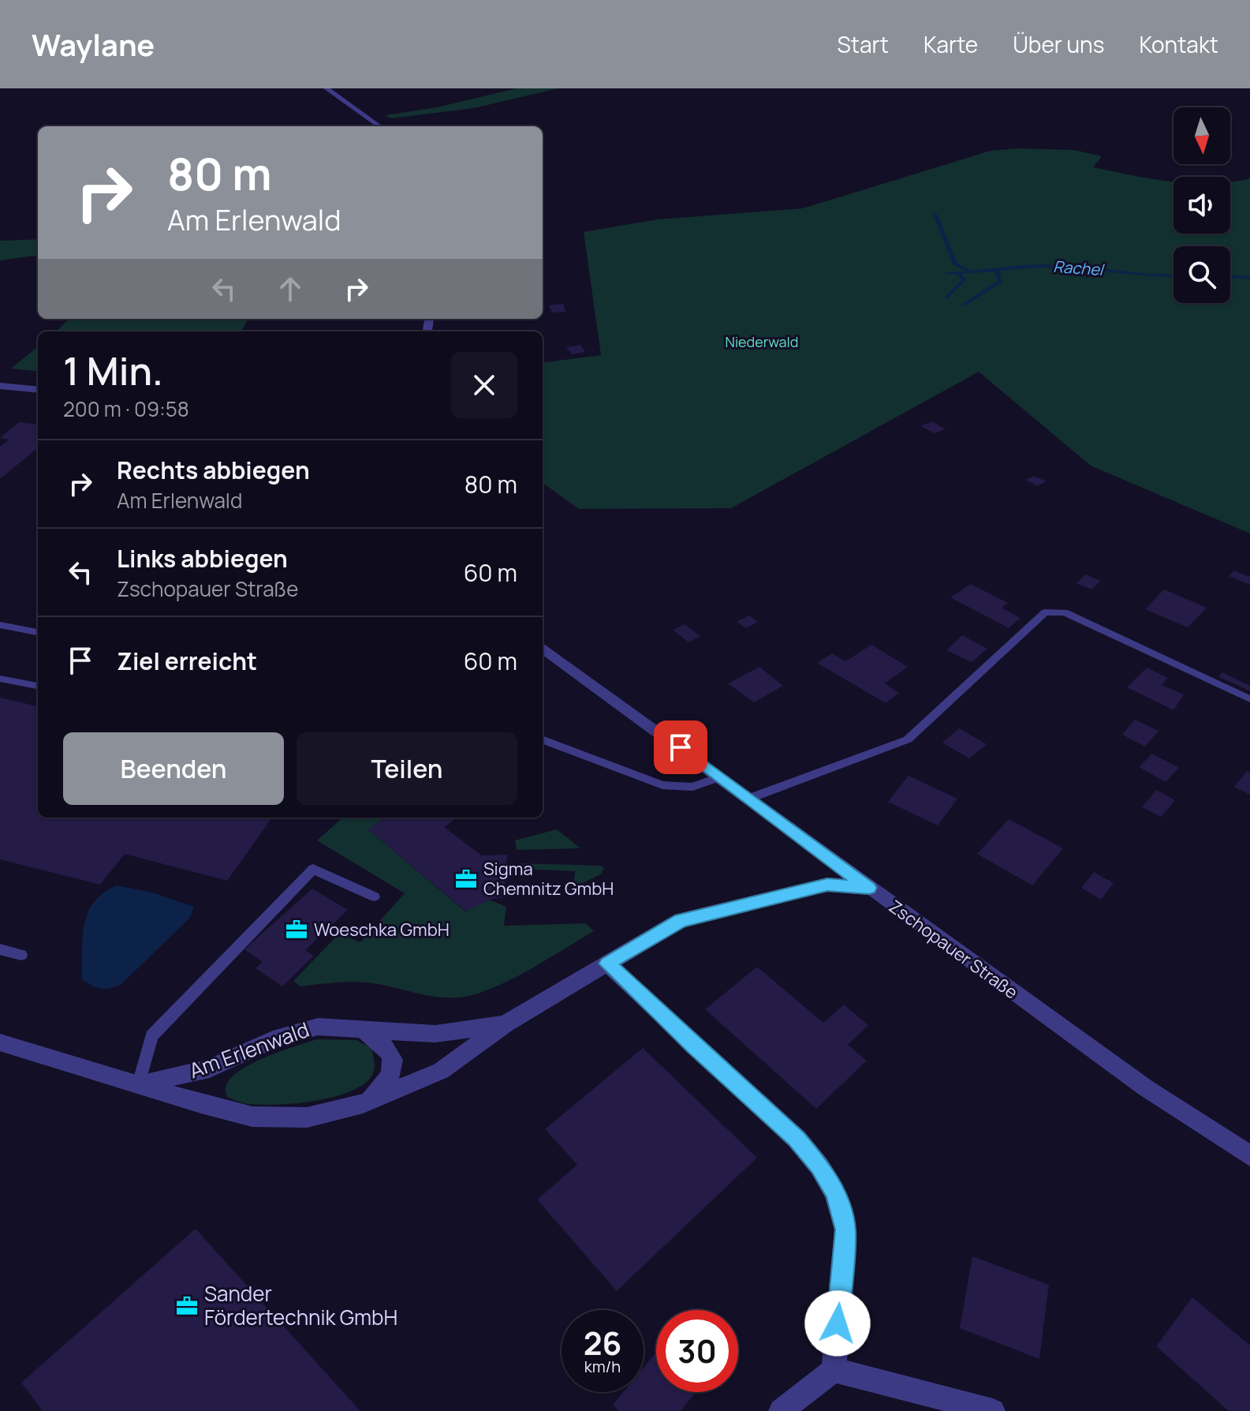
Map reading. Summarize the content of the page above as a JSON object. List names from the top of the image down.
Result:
{
  "streets": {
    "street": ["Zschopauer Straße", "Am Erlenwald"]
  },
  "crossings": [
    ["Zschopauer Straße", "Am Erlenwald"]
  ],
  "water": ["Rachel"],
  "parks": ["Niederwald"],
  "places": {
    "office": ["Sigma Chemnitz GmbH", "Woeschka GmbH", "Sander Fördertechnik GmbH"]
  },
  "north": "bottom",
  "page": {
    "header": "Waylane",
    "nav": [
      "Start",
      "Karte",
      "Über uns",
      "Kontakt"
    ],
    "turn": ["80 m", "Am Erlenwald"],
    "heading": ["1 Min.", "200 m · 09:58"],
    "list": [
      {
        "name": "Rechts abbiegen",
        "note": "Am Erlenwald",
        "value": "80 m"
      },
      {
        "name": "Links abbiegen",
        "note": "Zschopauer Straße",
        "value": "60 m"
      },
      {
        "name": "Ziel erreicht",
        "value": "60 m"
      }
    ],
    "buttons": ["Beenden", "Teilen"],
    "speed": "26 km/h",
    "limit": "30"
  }
}
